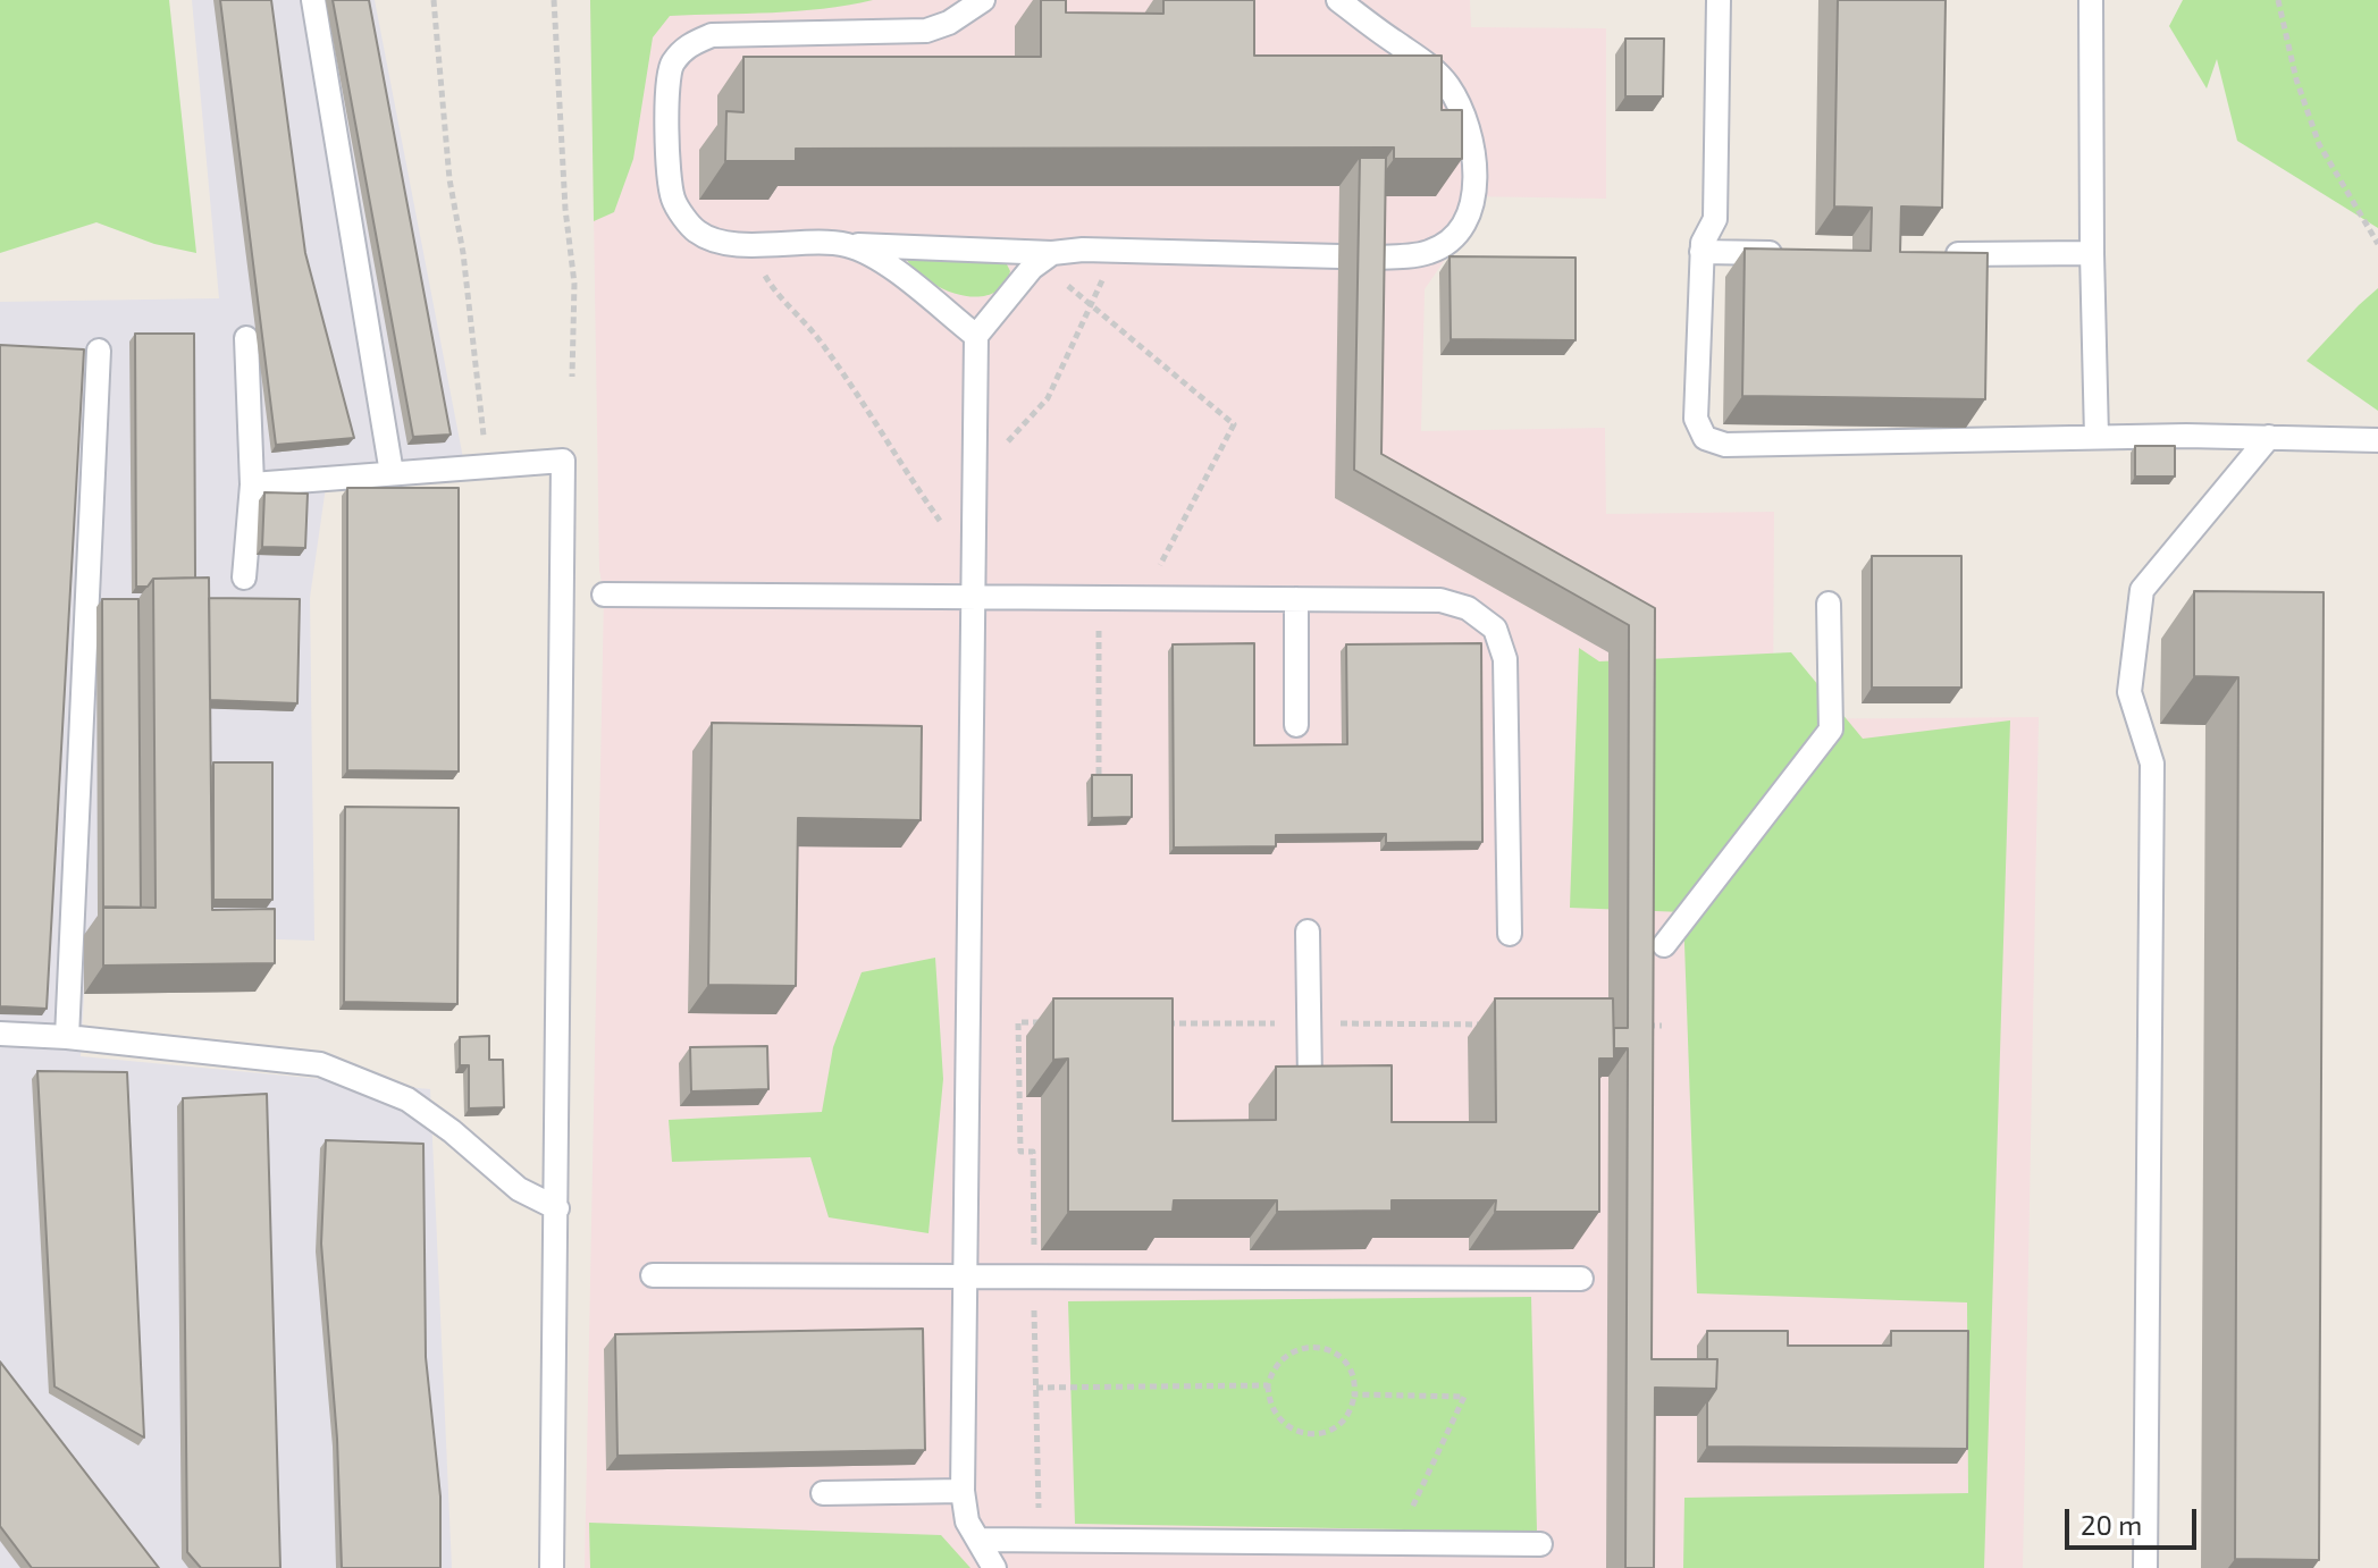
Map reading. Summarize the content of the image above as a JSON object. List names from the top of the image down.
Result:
{
  "scale_bar": "20 m"
}
